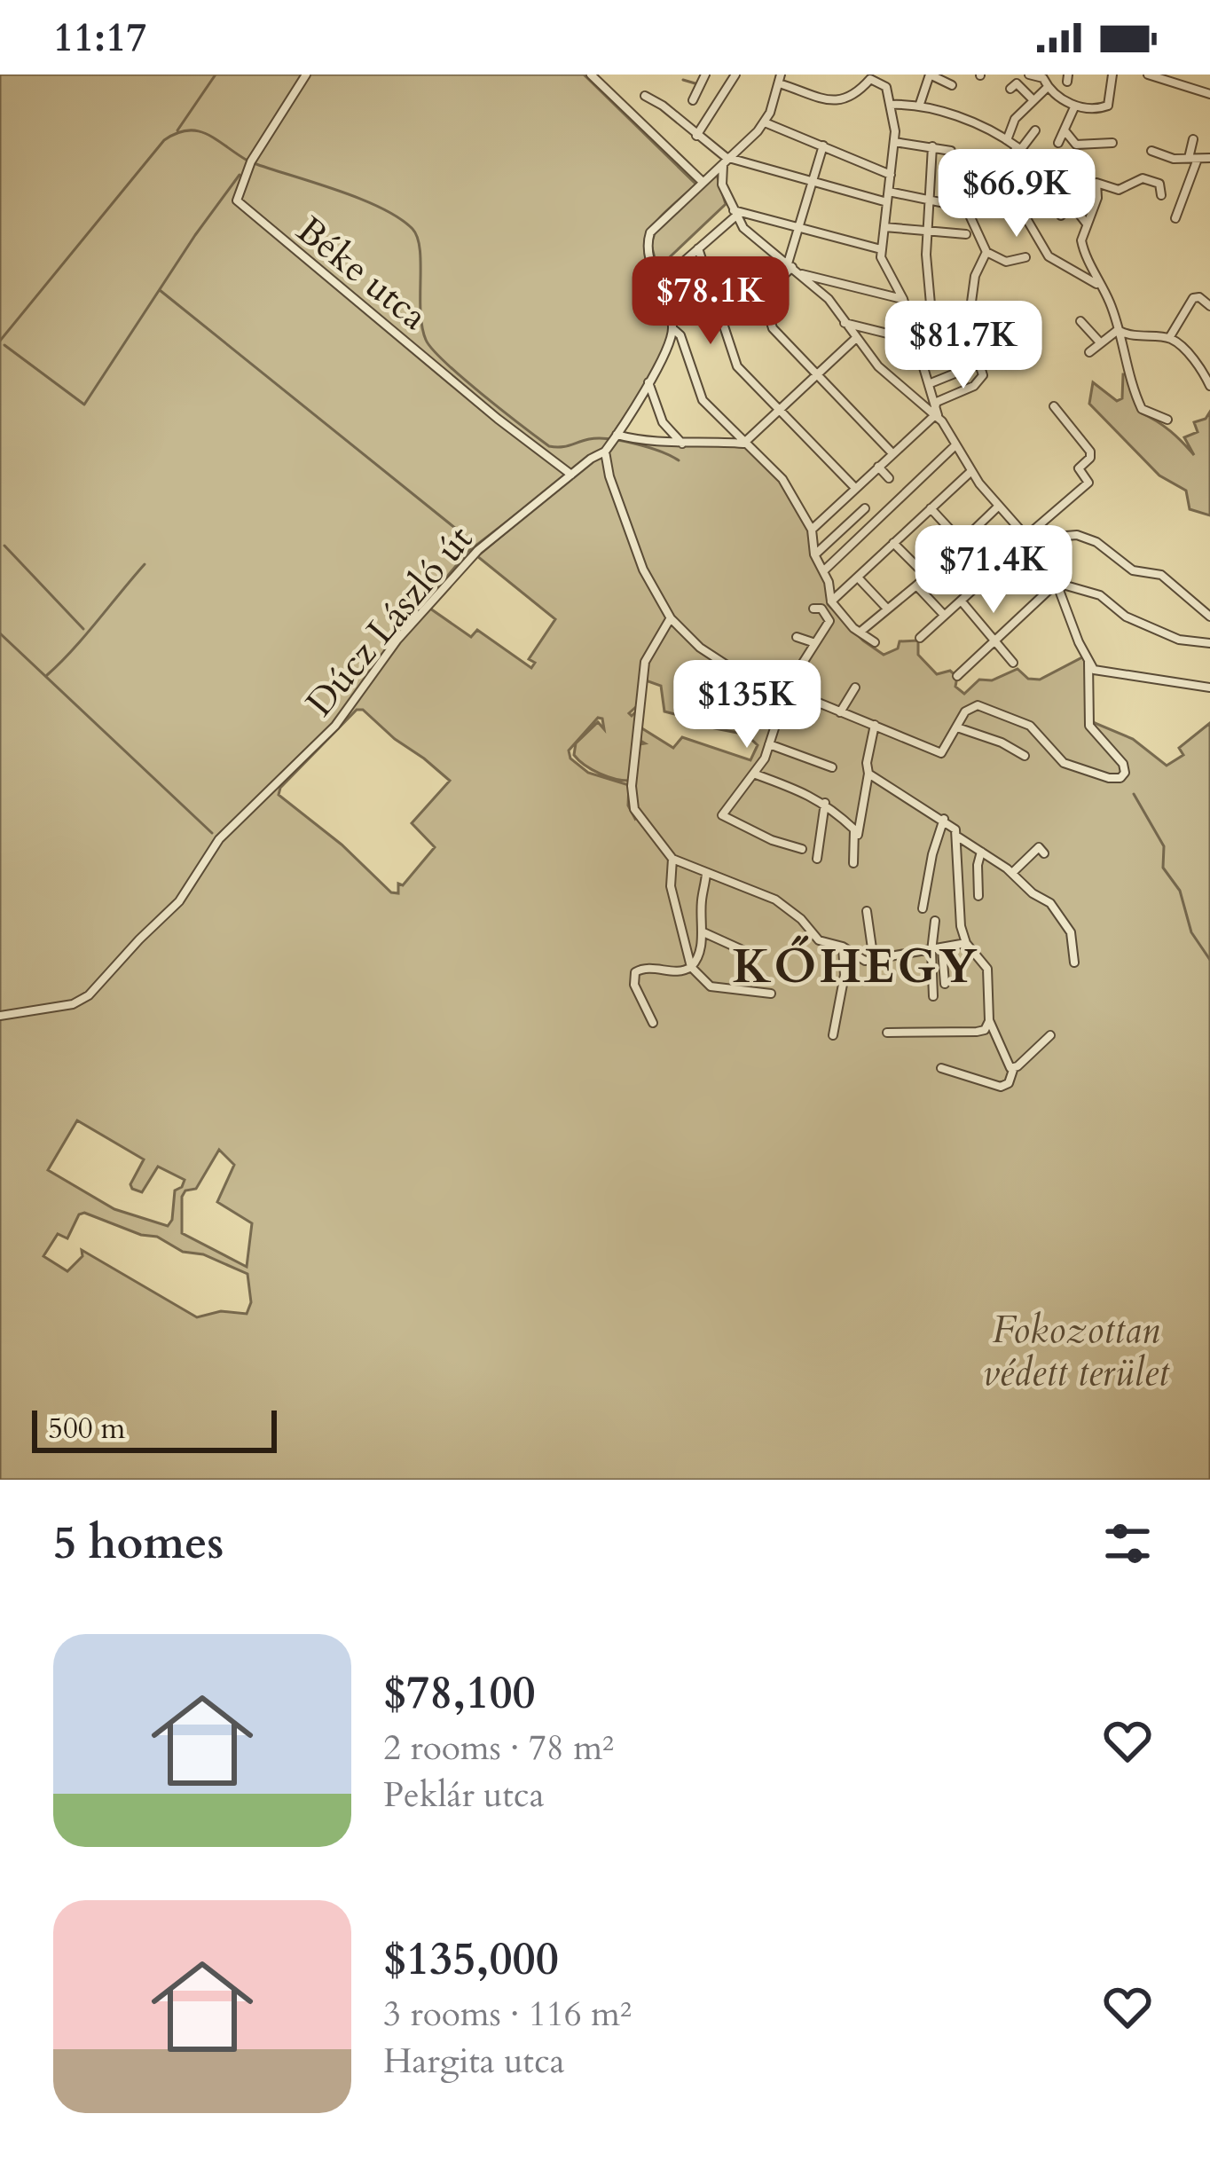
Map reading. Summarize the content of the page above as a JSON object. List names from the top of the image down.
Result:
{
  "streets": {
    "street": ["Béke utca", "Dúcz László út"]
  },
  "crossings": [
    ["Béke utca", "Dúcz László út"]
  ],
  "districts": ["KŐHEGY"],
  "parks": ["Fokozottan védett terület"],
  "scale_bar": "500 m",
  "page": {
    "status": "11:17",
    "price": [
      "$66.9K",
      "$78.1K",
      "$81.7K",
      "$71.4K",
      "$135K"
    ],
    "scale": "500 m",
    "heading": "5 homes",
    "list": [
      {
        "name": "$78,100",
        "note": "2 rooms · 78 m² · Peklár utca"
      },
      {
        "name": "$135,000",
        "note": "3 rooms · 116 m² · Hargita utca"
      }
    ]
  }
}
